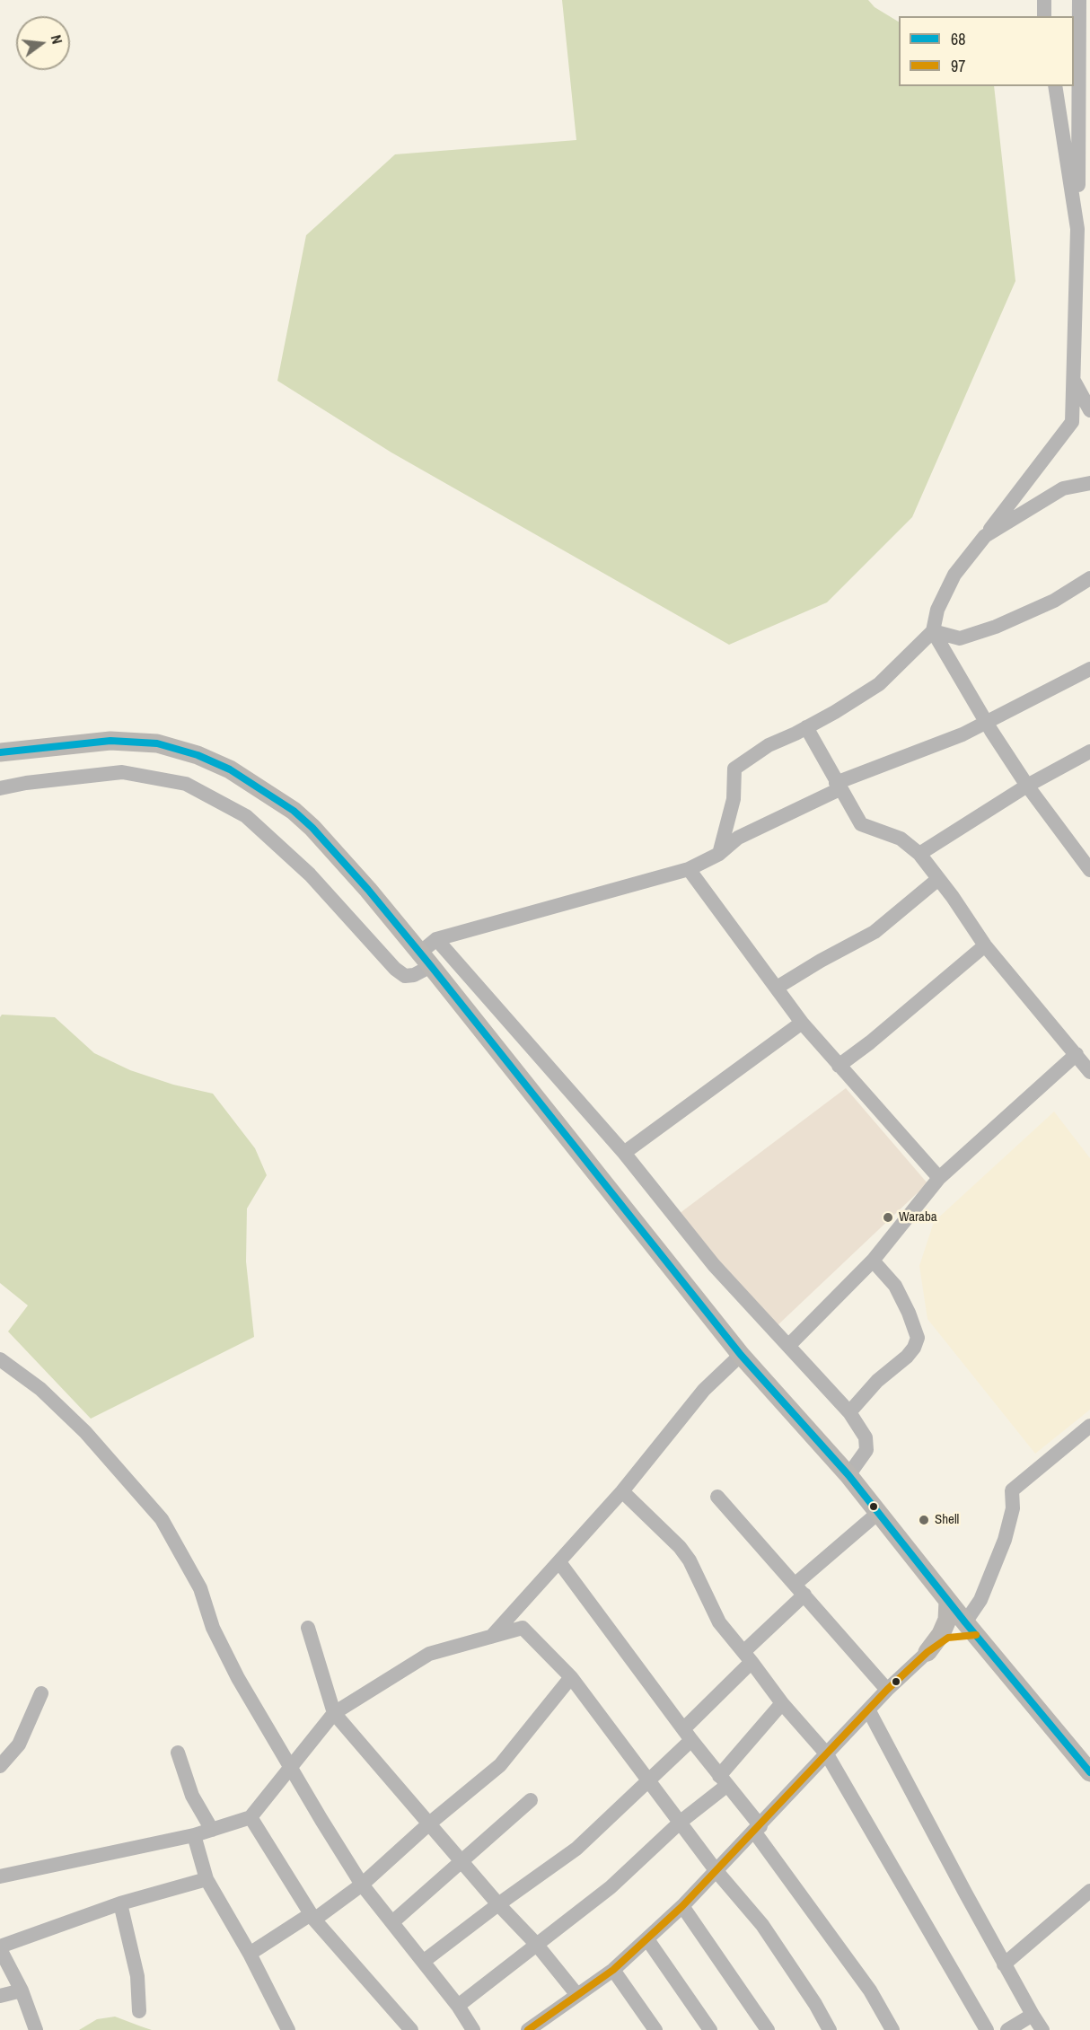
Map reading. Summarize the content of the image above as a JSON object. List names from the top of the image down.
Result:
{
  "places": ["Waraba", "Shell"],
  "lines": ["transit line 68", "transit line 97"],
  "legend": ["68", "97"],
  "north": "right"
}
